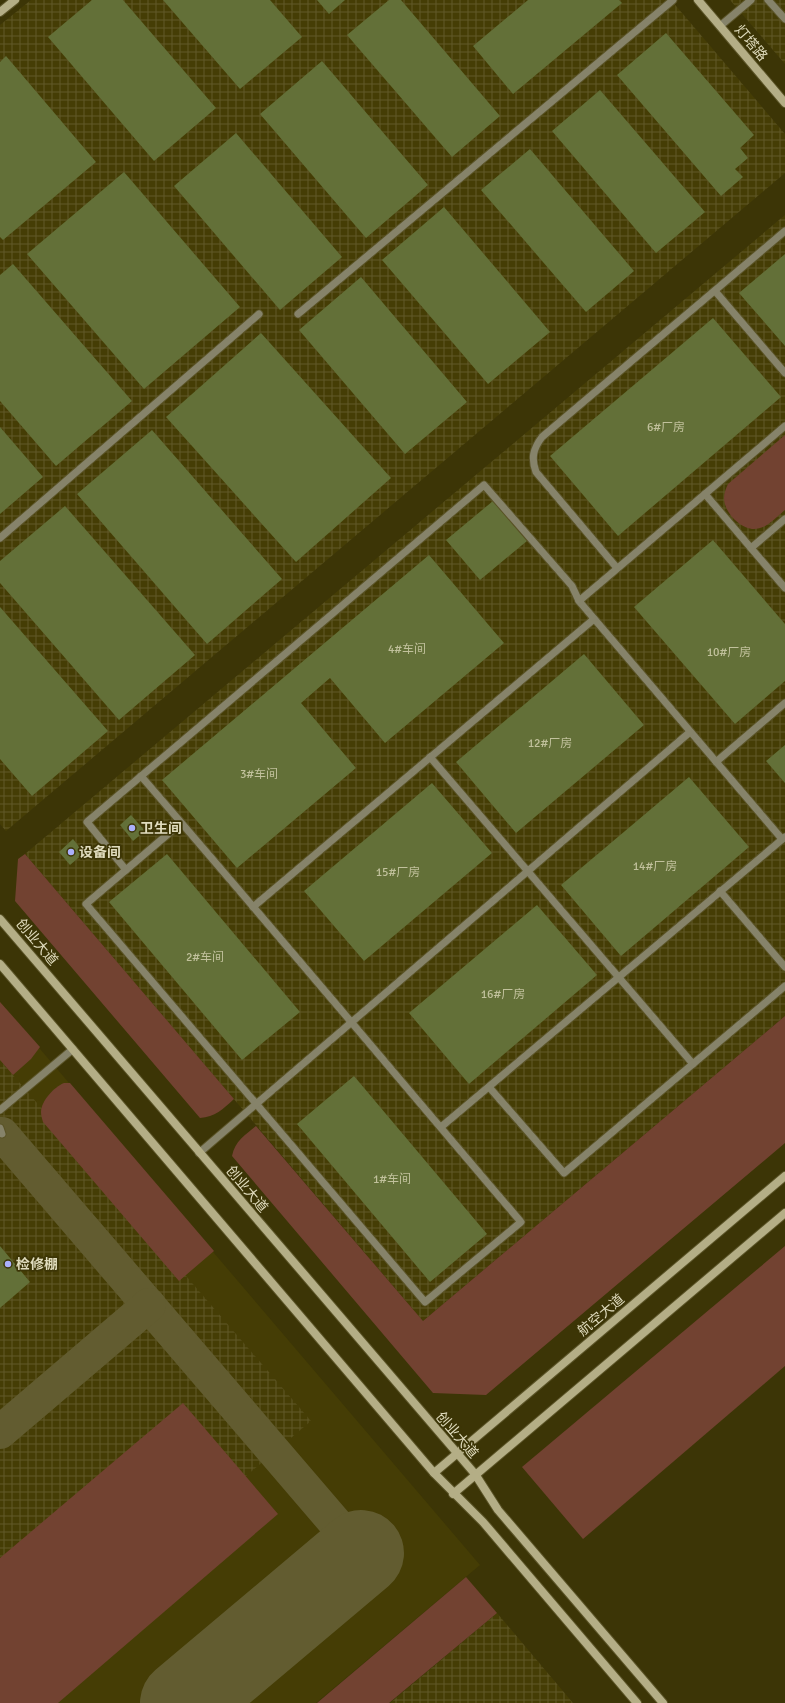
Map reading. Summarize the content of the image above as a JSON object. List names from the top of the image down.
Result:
{
  "streets": {
    "main road": ["灯塔路", "创业大道", "航空大道"]
  },
  "crossings": [
    ["创业大道", "航空大道"]
  ],
  "places": ["卫生间", "设备间", "检修棚"],
  "house_numbers": [
    "6#厂房",
    "4#车间",
    "10#厂房",
    "12#厂房",
    "3#车间",
    "14#厂房",
    "15#厂房",
    "2#车间",
    "16#厂房",
    "1#车间"
  ]
}
